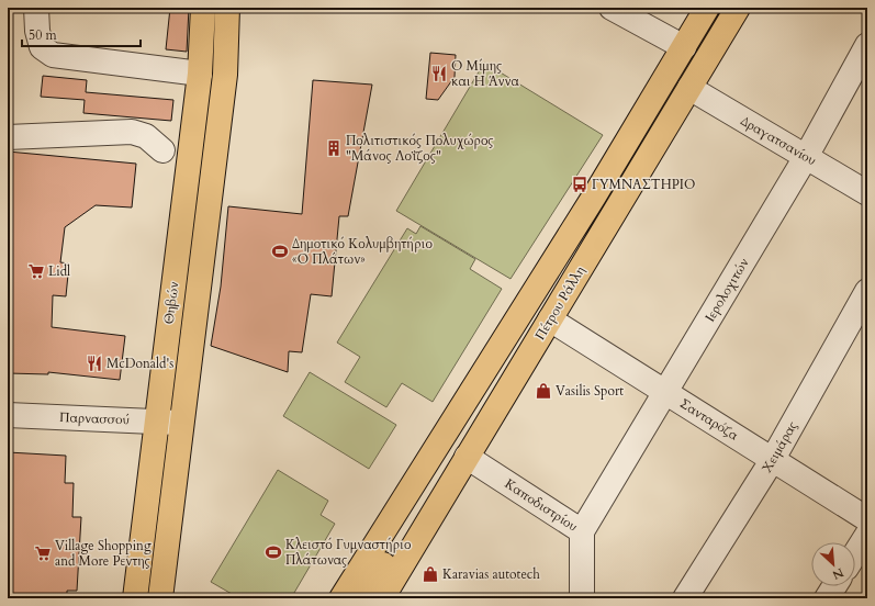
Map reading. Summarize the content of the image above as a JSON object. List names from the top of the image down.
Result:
{
  "streets": {
    "main road": ["Θηβών", "Πέτρου Ράλλη"],
    "street": [
      "Δραγατσανίου",
      "Ιερολοχιτών",
      "Παρνασσού",
      "Σανταρόζα",
      "Χειμάρας",
      "Καποδιστρίου"
    ]
  },
  "crossings": [
    ["Δραγατσανίου", "Ιερολοχιτών"],
    ["Δραγατσανίου", "Πέτρου Ράλλη"],
    ["Ιερολοχιτών", "Σανταρόζα"],
    ["Ιερολοχιτών", "Καποδιστρίου"],
    ["Θηβών", "Παρνασσού"],
    ["Πέτρου Ράλλη", "Σανταρόζα"],
    ["Πέτρου Ράλλη", "Καποδιστρίου"],
    ["Σανταρόζα", "Χειμάρας"]
  ],
  "places": {
    "restaurant": ["Ο Μίμης και Η Άννα", "McDonald's"],
    "building": ["Πολιτιστικός Πολυχώρος \"Μάνος Λοΐζος\""],
    "bus stop": ["ΓΥΜΝΑΣΤΗΡΙΟ"],
    "sports": ["Δημοτικό Κολυμβητήριο «Ο Πλάτων»", "Κλειστό Γυμναστήριο Πλάτωνας"],
    "supermarket": ["Lidl", "Village Shopping and More Ρεντης"],
    "shop": ["Vasilis Sport", "Karavias autotech"]
  },
  "scale_bar": "50 m",
  "north": "bottom right"
}
